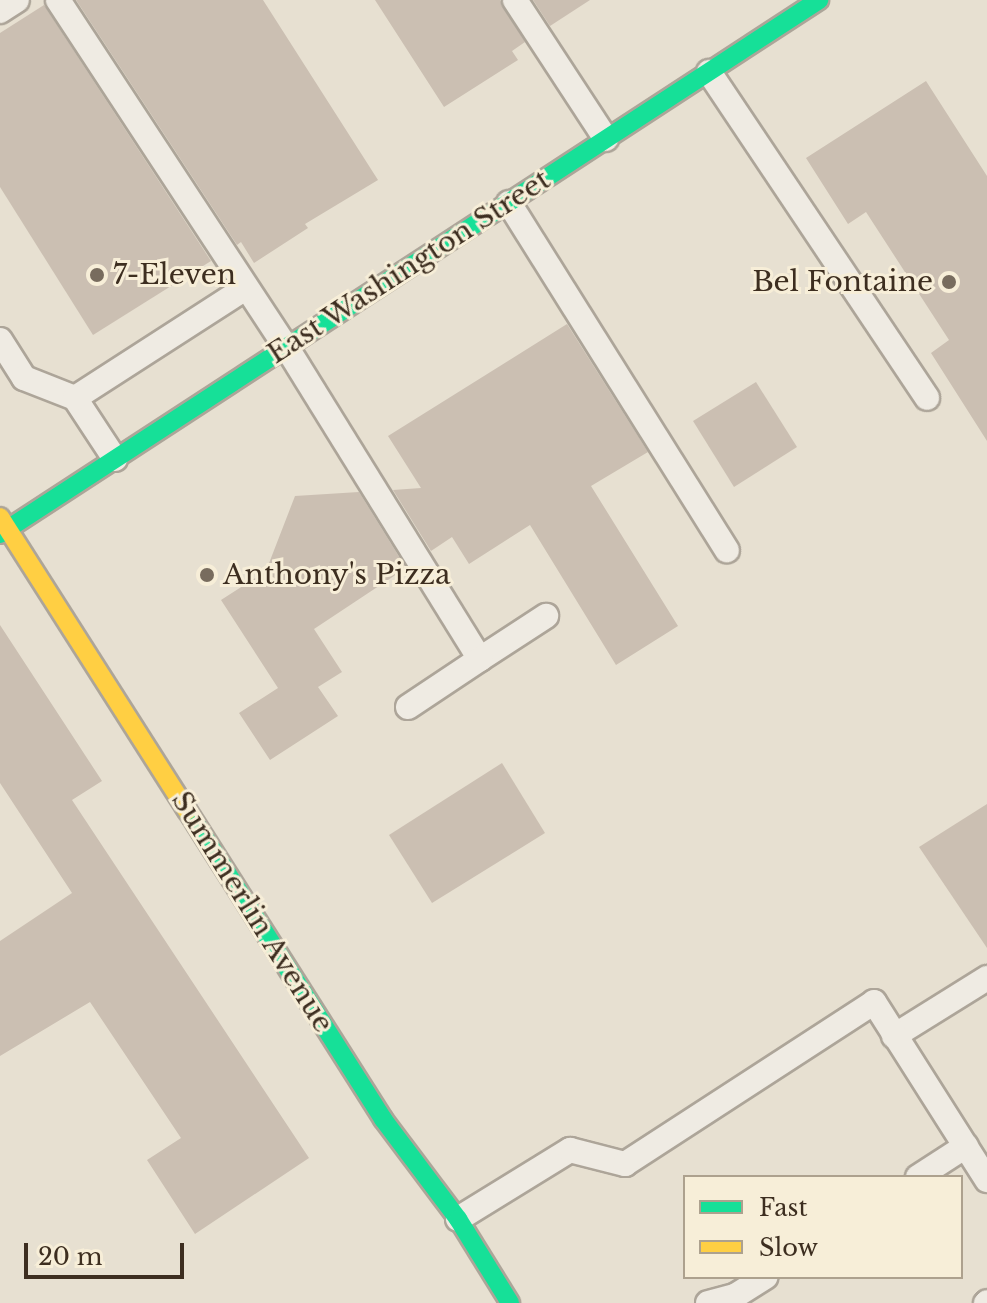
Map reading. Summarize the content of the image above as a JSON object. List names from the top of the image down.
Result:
{
  "streets": {
    "street": ["East Washington Street", "Summerlin Avenue"]
  },
  "crossings": [
    ["East Washington Street", "Summerlin Avenue"]
  ],
  "places": ["7-Eleven", "Bel Fontaine", "Anthony's Pizza"],
  "legend": ["Fast", "Slow"],
  "scale_bar": "20 m"
}
